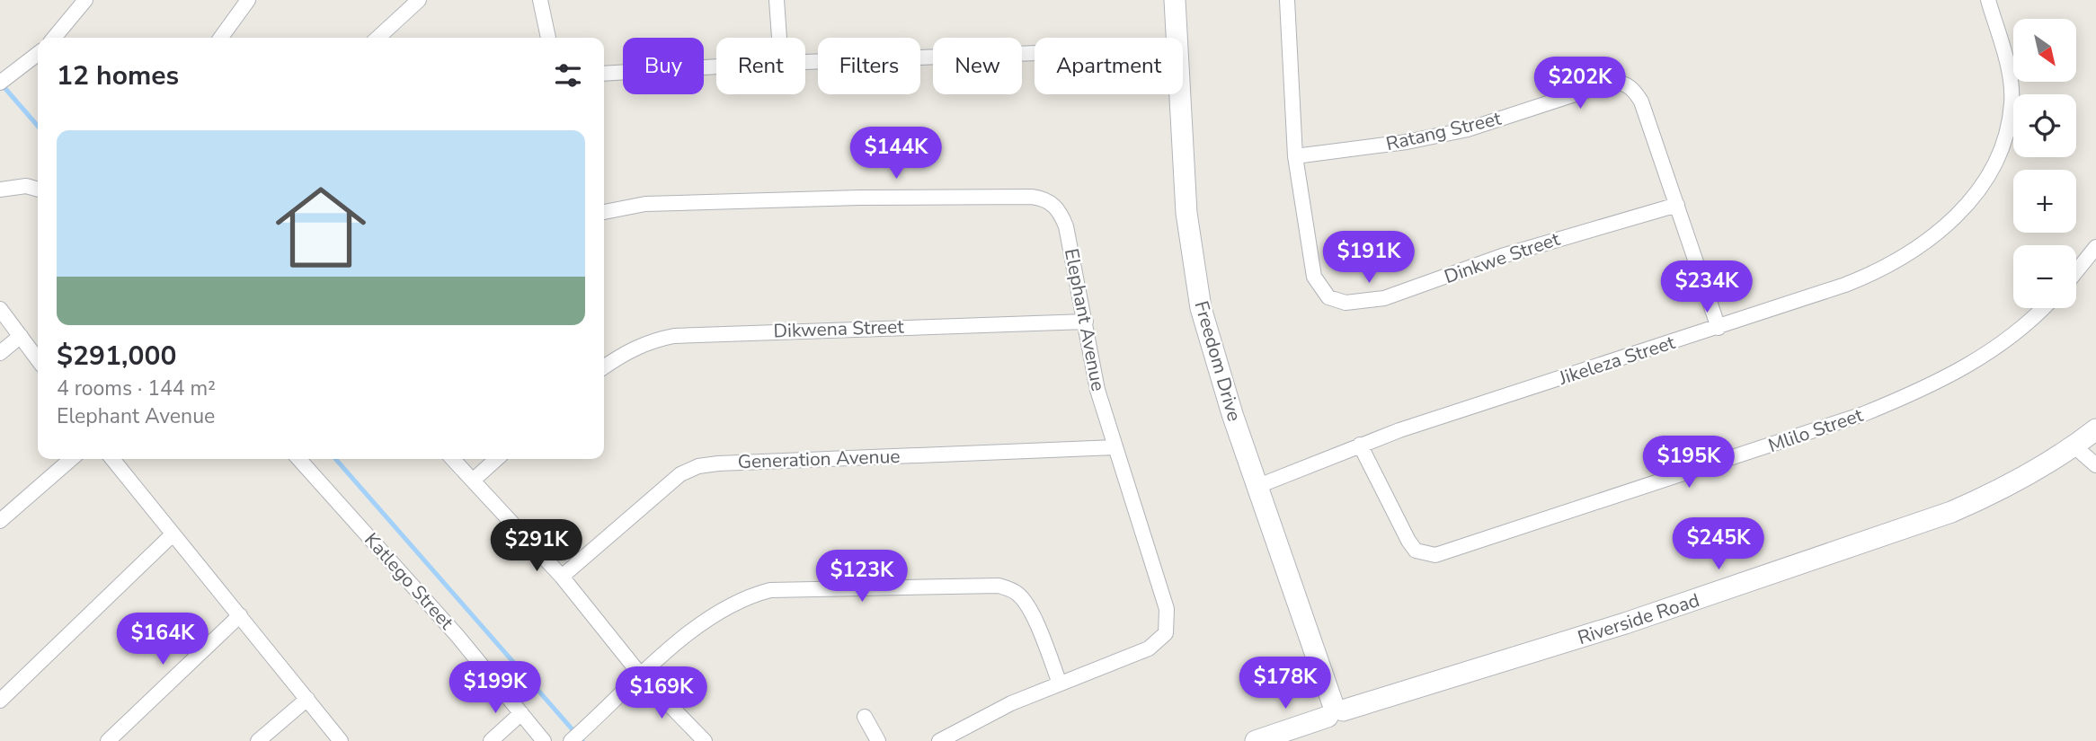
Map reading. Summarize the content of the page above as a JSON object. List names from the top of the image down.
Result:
{
  "streets": {
    "street": [
      "Ratang Street",
      "Dinkwe Street",
      "Elephant Avenue",
      "Dikwena Street",
      "Jikeleza Street",
      "Freedom Drive",
      "Mlilo Street",
      "Generation Avenue",
      "Katlego Street",
      "Riverside Road"
    ]
  },
  "crossings": [
    ["Ratang Street", "Dinkwe Street"],
    ["Ratang Street", "Jikeleza Street"],
    ["Elephant Avenue", "Dikwena Street"],
    ["Elephant Avenue", "Generation Avenue"],
    ["Jikeleza Street", "Freedom Drive"],
    ["Jikeleza Street", "Mlilo Street"],
    ["Freedom Drive", "Riverside Road"]
  ],
  "north": "bottom right",
  "page": {
    "map_buttons": ["+", "−"],
    "chip": [
      "Buy",
      "Rent",
      "Filters",
      "New",
      "Apartment"
    ],
    "heading": "12 homes",
    "price": [
      "$202K",
      "$144K",
      "$191K",
      "$234K",
      "$195K",
      "$245K",
      "$291K",
      "$123K",
      "$164K",
      "$178K",
      "$199K",
      "$169K"
    ],
    "list": [
      {
        "name": "$291,000",
        "note": "4 rooms · 144 m² · Elephant Avenue"
      }
    ]
  }
}
